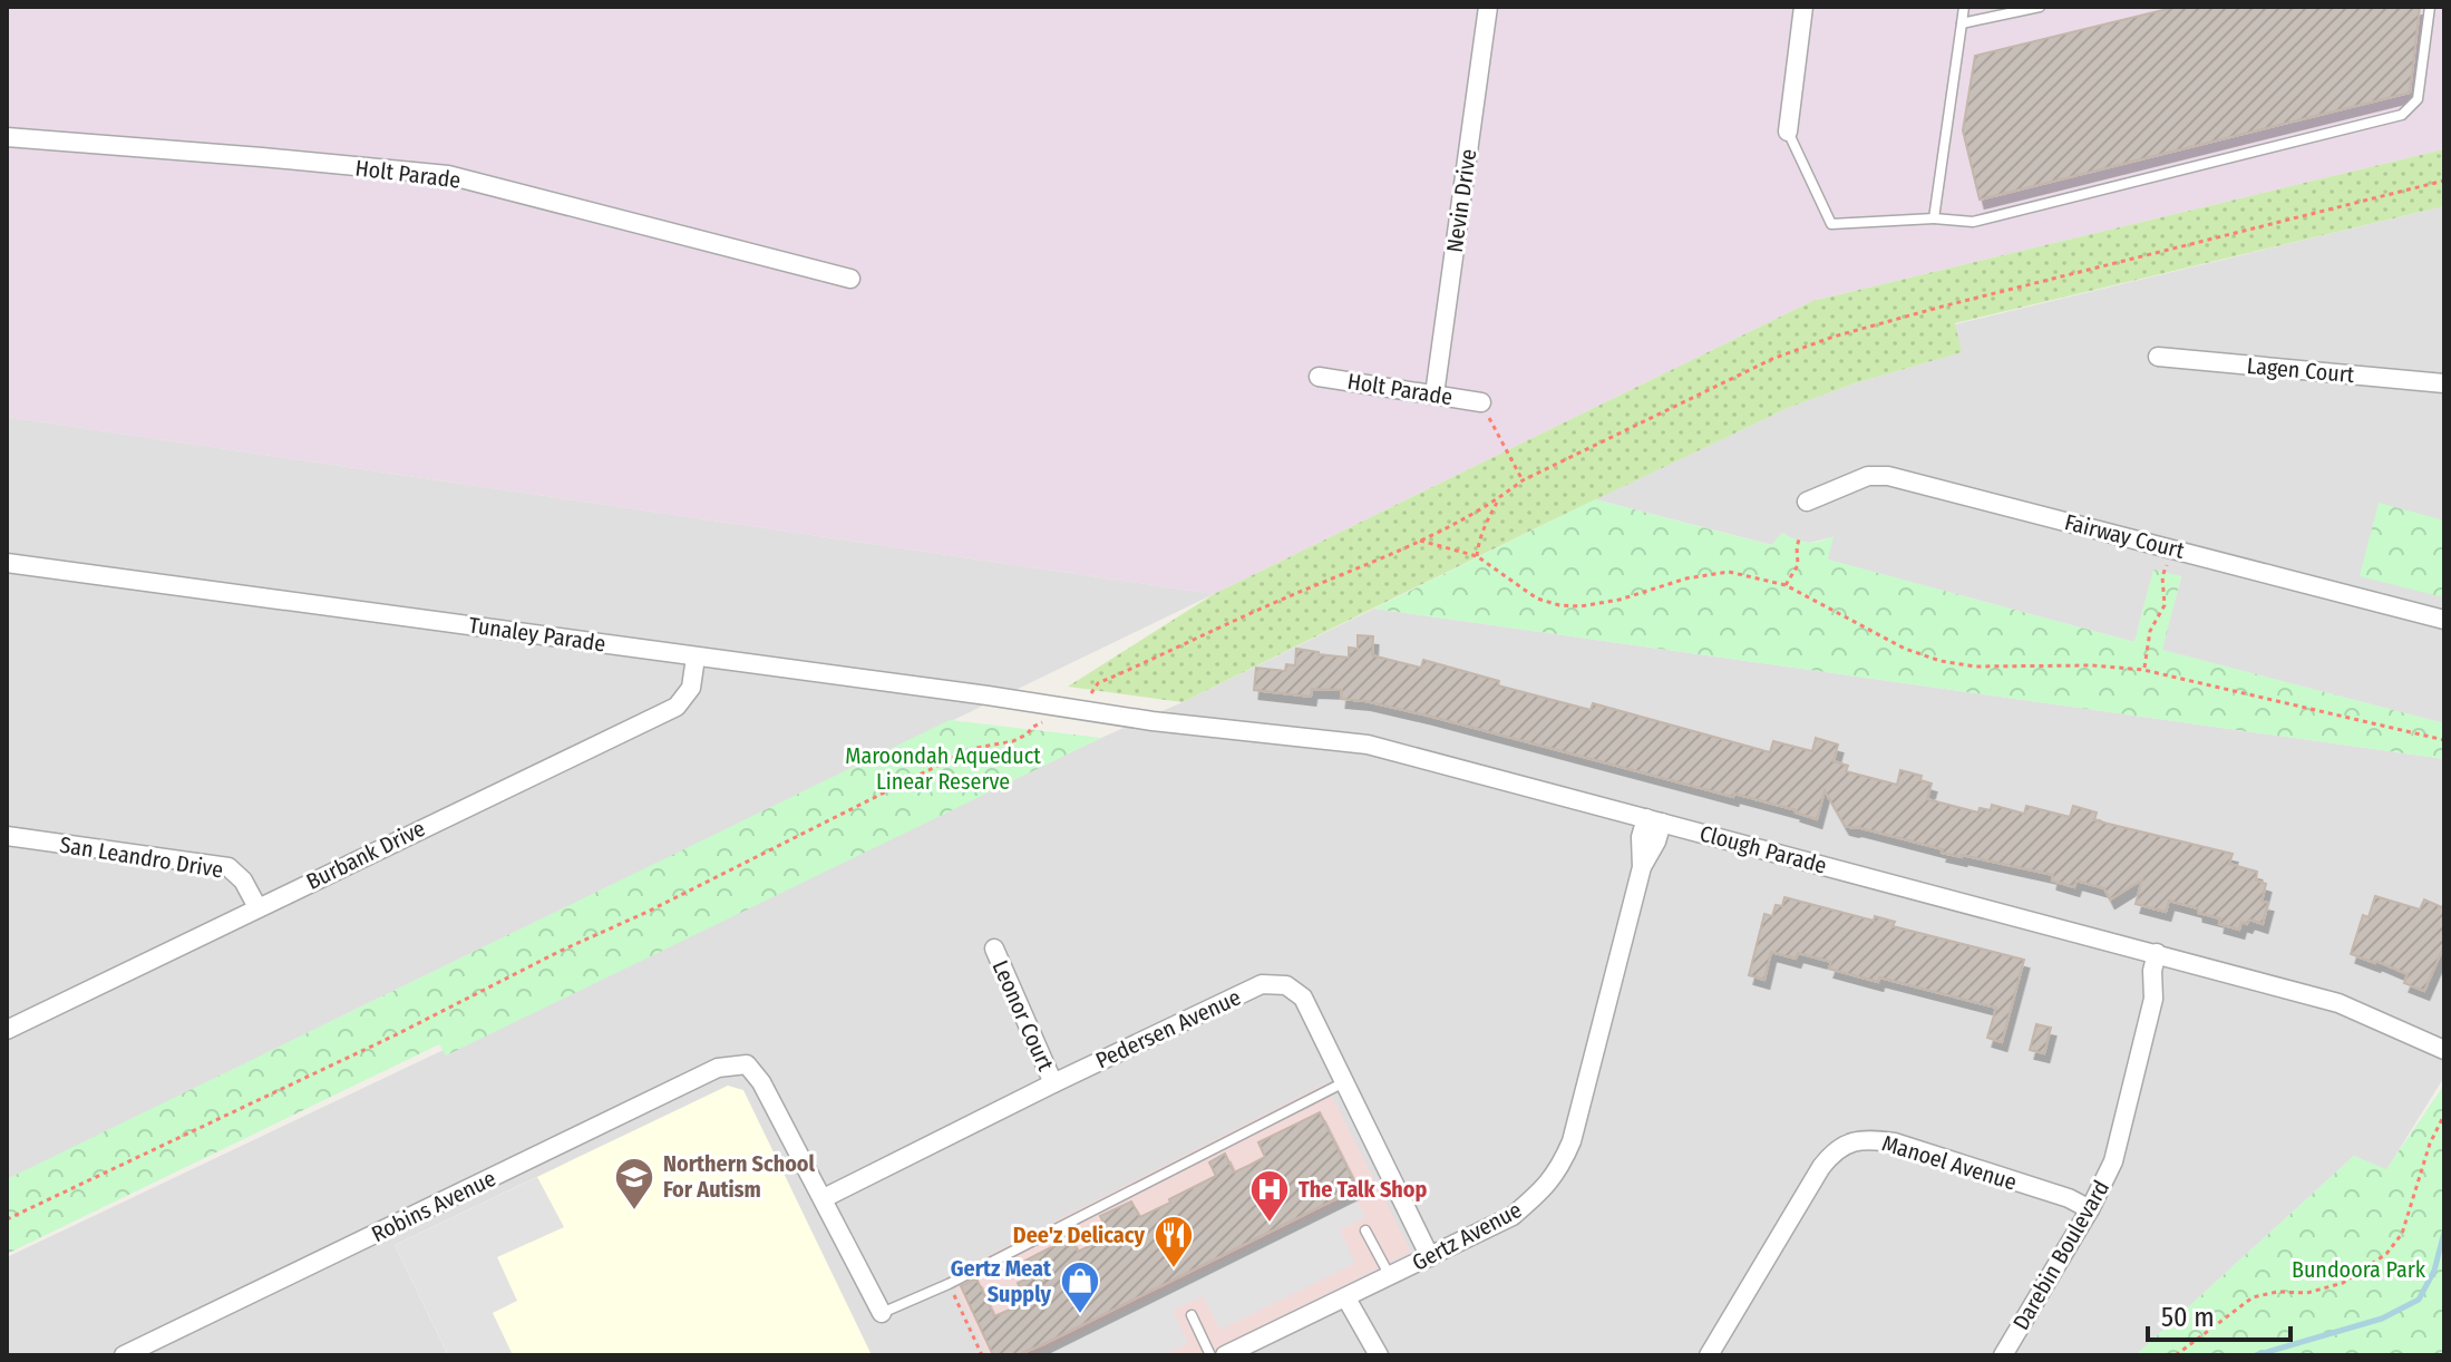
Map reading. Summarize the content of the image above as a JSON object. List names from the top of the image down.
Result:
{
  "streets": {
    "street": [
      "Holt Parade",
      "Nevin Drive",
      "Lagen Court",
      "Fairway Court",
      "Tunaley Parade",
      "Clough Parade",
      "Burbank Drive",
      "San Leandro Drive",
      "Leonor Court",
      "Pedersen Avenue",
      "Manoel Avenue",
      "Robins Avenue",
      "Gertz Avenue",
      "Darebin Boulevard"
    ]
  },
  "crossings": [
    ["Holt Parade", "Nevin Drive"],
    ["Tunaley Parade", "Clough Parade"],
    ["Tunaley Parade", "Burbank Drive"],
    ["Clough Parade", "Gertz Avenue"],
    ["Clough Parade", "Darebin Boulevard"],
    ["Burbank Drive", "San Leandro Drive"],
    ["Leonor Court", "Pedersen Avenue"],
    ["Pedersen Avenue", "Robins Avenue"],
    ["Pedersen Avenue", "Gertz Avenue"],
    ["Manoel Avenue", "Darebin Boulevard"]
  ],
  "parks": ["Maroondah Aqueduct Linear Reserve", "Bundoora Park"],
  "places": {
    "school or university": ["Northern School For Autism"],
    "hospital": ["The Talk Shop"],
    "restaurant": ["Dee'z Delicacy"],
    "shop": ["Gertz Meat Supply"]
  },
  "scale_bar": "50 m"
}
